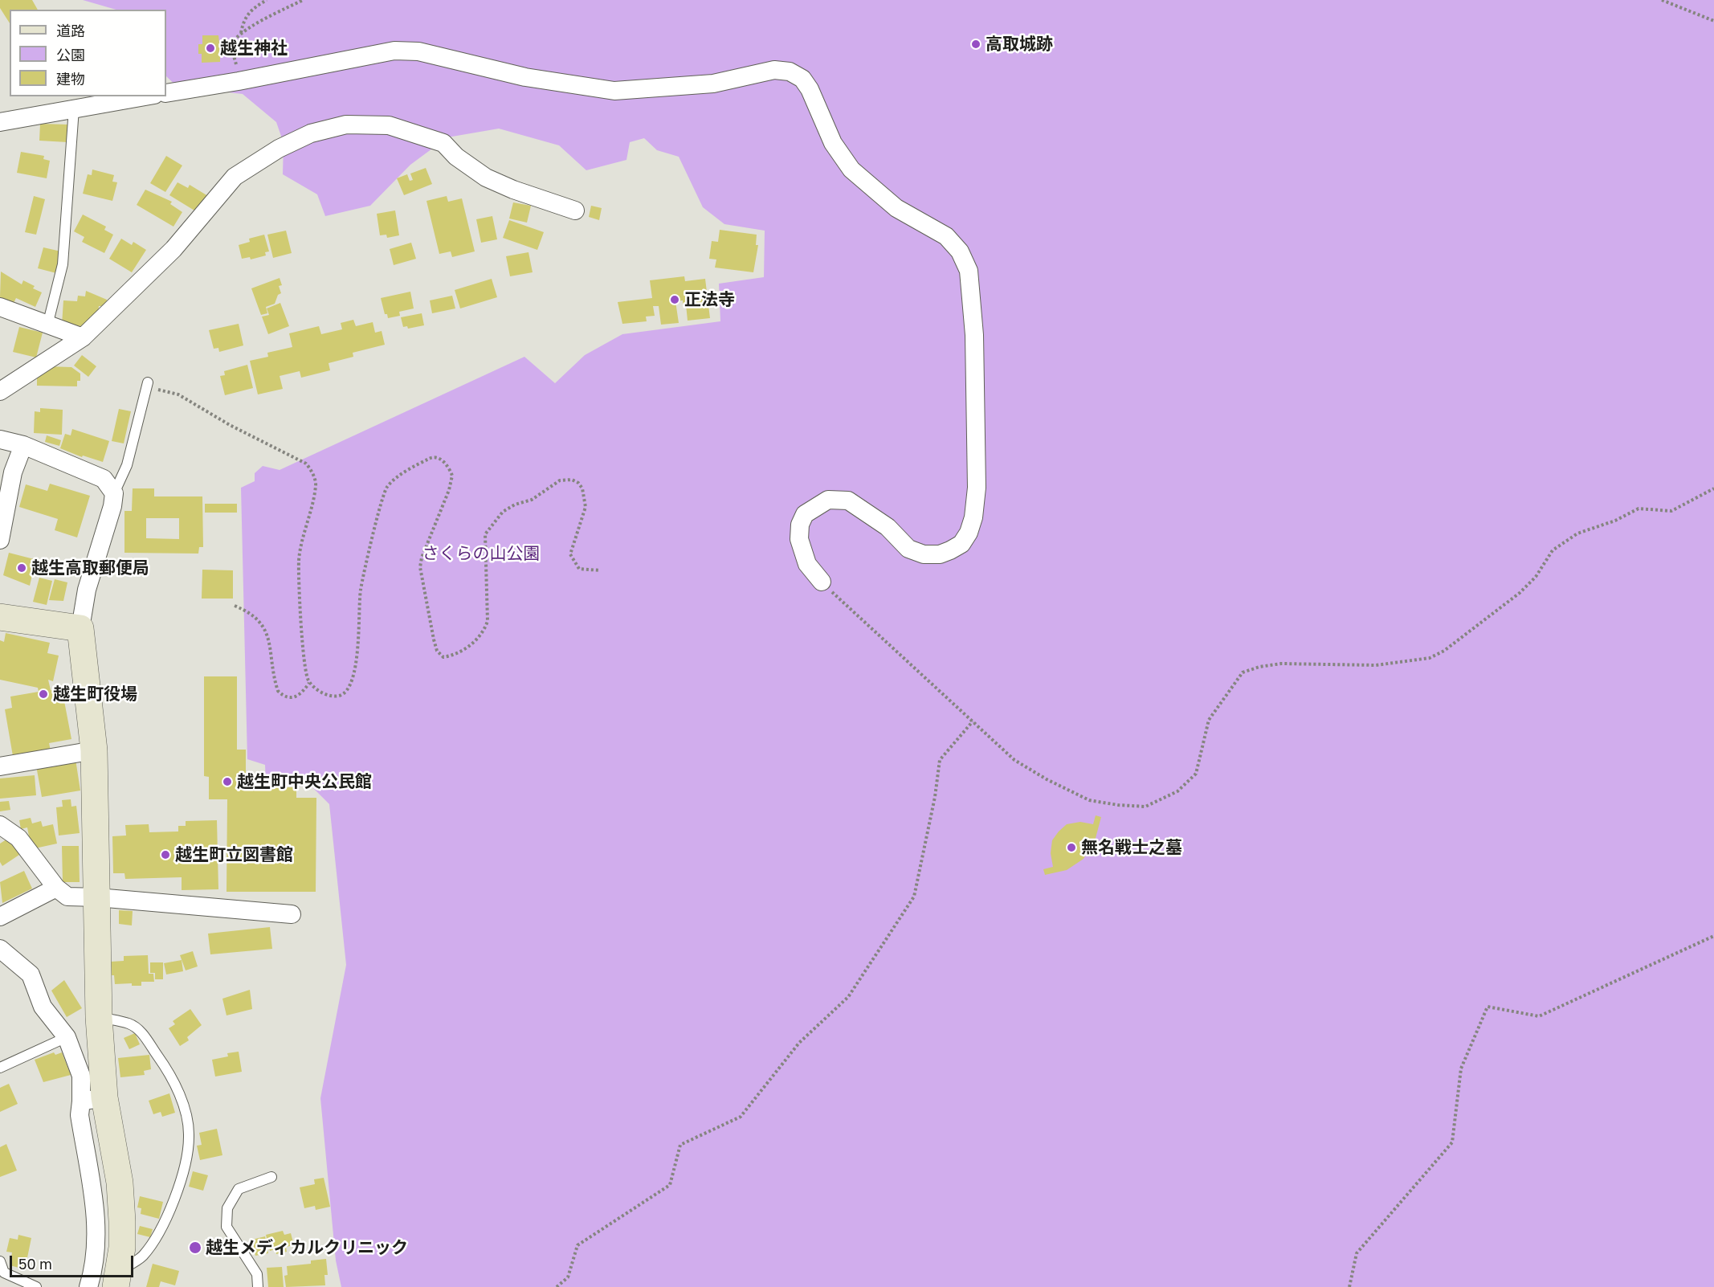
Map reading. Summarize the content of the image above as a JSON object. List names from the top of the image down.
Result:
{
  "parks": ["さくらの山公園"],
  "places": [
    "高取城跡",
    "越生神社",
    "正法寺",
    "越生高取郵便局",
    "越生町役場",
    "越生町中央公民館",
    "無名戦士之墓",
    "越生町立図書館",
    "越生メディカルクリニック"
  ],
  "legend": ["道路", "公園", "建物"],
  "scale_bar": "50 m"
}
